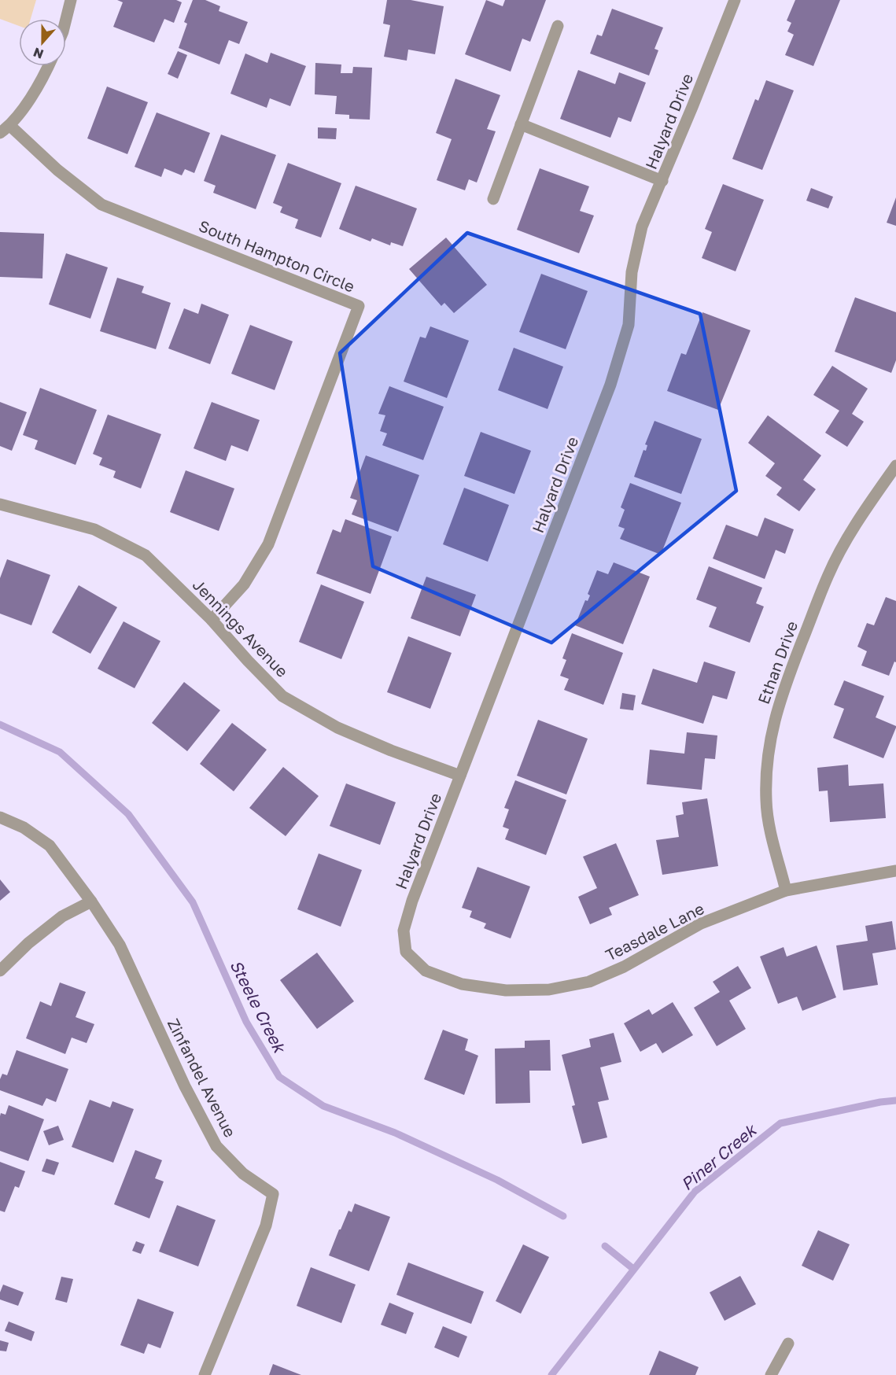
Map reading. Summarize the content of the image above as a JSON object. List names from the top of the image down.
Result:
{
  "streets": {
    "street": [
      "Halyard Drive",
      "South Hampton Circle",
      "Jennings Avenue",
      "Ethan Drive",
      "Teasdale Lane",
      "Zinfandel Avenue"
    ]
  },
  "crossings": [
    ["Halyard Drive", "Jennings Avenue"],
    ["Halyard Drive", "Teasdale Lane"],
    ["South Hampton Circle", "Jennings Avenue"],
    ["Ethan Drive", "Teasdale Lane"]
  ],
  "water": ["Steele Creek", "Piner Creek"],
  "north": "bottom"
}
